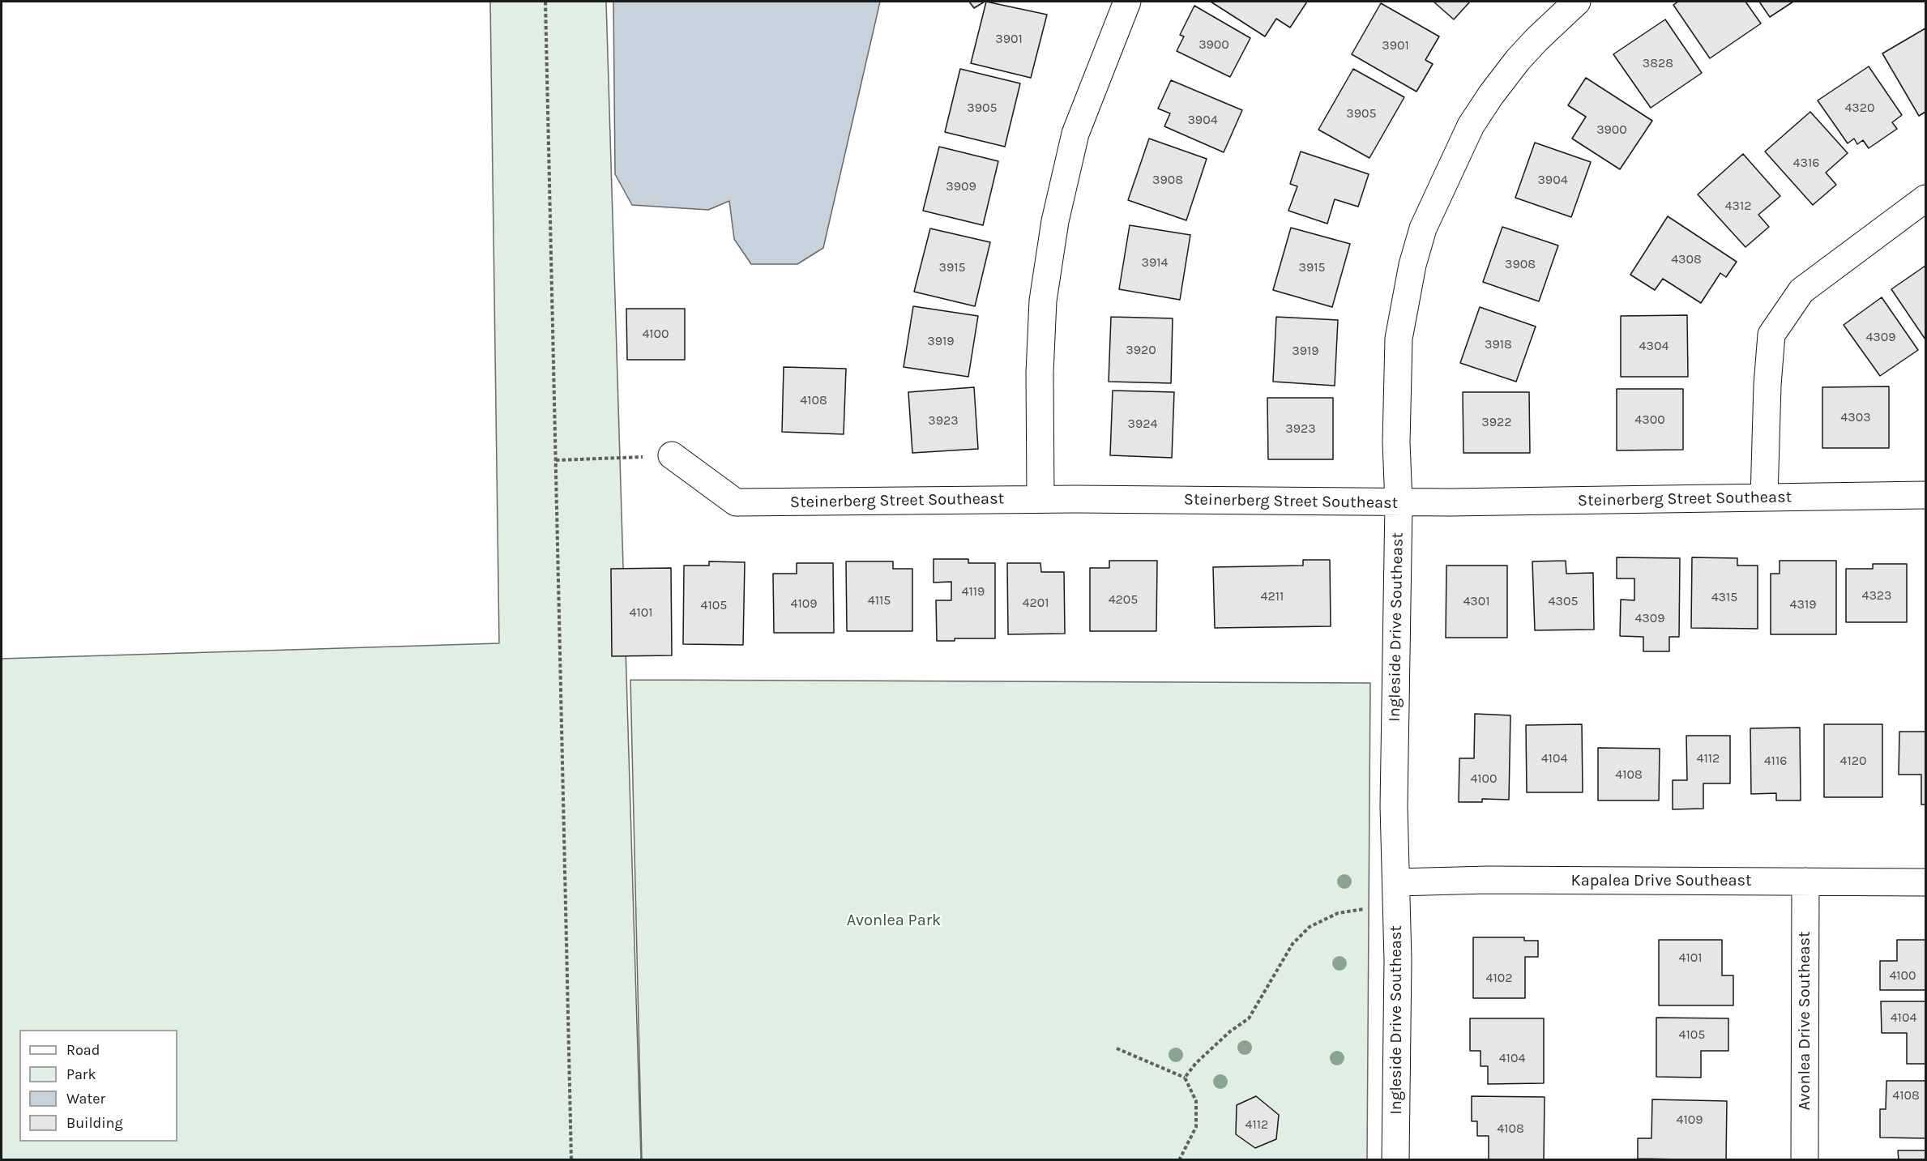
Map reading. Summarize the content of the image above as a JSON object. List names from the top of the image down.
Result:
{
  "streets": {
    "street": [
      "Steinerberg Street Southeast",
      "Ingleside Drive Southeast",
      "Kapalea Drive Southeast",
      "Avonlea Drive Southeast"
    ]
  },
  "crossings": [
    ["Steinerberg Street Southeast", "Ingleside Drive Southeast"],
    ["Ingleside Drive Southeast", "Kapalea Drive Southeast"],
    ["Kapalea Drive Southeast", "Avonlea Drive Southeast"]
  ],
  "parks": ["Avonlea Park"],
  "house_numbers": [
    "3901",
    "3900",
    "3901",
    "3828",
    "3905",
    "4320",
    "3905",
    "3904",
    "3900",
    "4316",
    "3908",
    "3904",
    "3909",
    "4312",
    "4308",
    "3914",
    "3908",
    "3915",
    "3915",
    "4100",
    "4309",
    "3919",
    "3918",
    "4304",
    "3920",
    "3919",
    "4108",
    "4303",
    "4300",
    "3923",
    "3922",
    "3924",
    "3923",
    "4119",
    "4323",
    "4211",
    "4315",
    "4205",
    "4115",
    "4301",
    "4305",
    "4201",
    "4109",
    "4319",
    "4105",
    "4101",
    "4309",
    "4104",
    "4112",
    "4116",
    "4120",
    "4108",
    "4100",
    "4101",
    "4100",
    "4102",
    "4104",
    "4105",
    "4104",
    "4108",
    "4109",
    "4112",
    "4108"
  ],
  "legend": [
    "Road",
    "Park",
    "Water",
    "Building"
  ]
}
